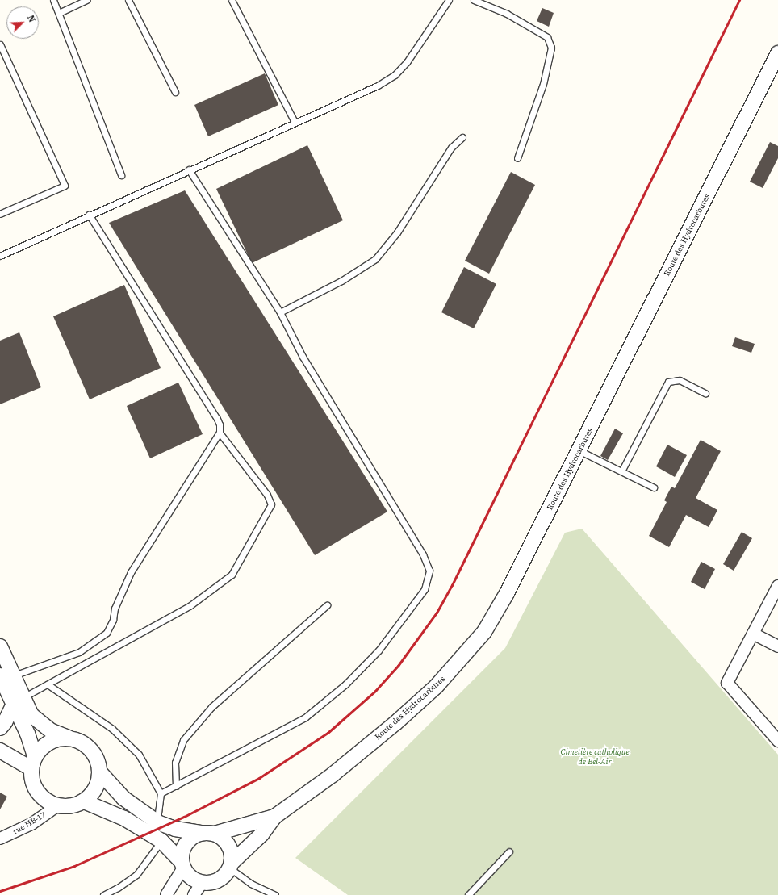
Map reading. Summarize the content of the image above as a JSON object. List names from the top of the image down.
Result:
{
  "streets": {
    "street": ["Route des Hydrocarbures", "rue HB-17"]
  },
  "parks": ["Cimetière catholique de Bel-Air"],
  "north": "top right"
}
